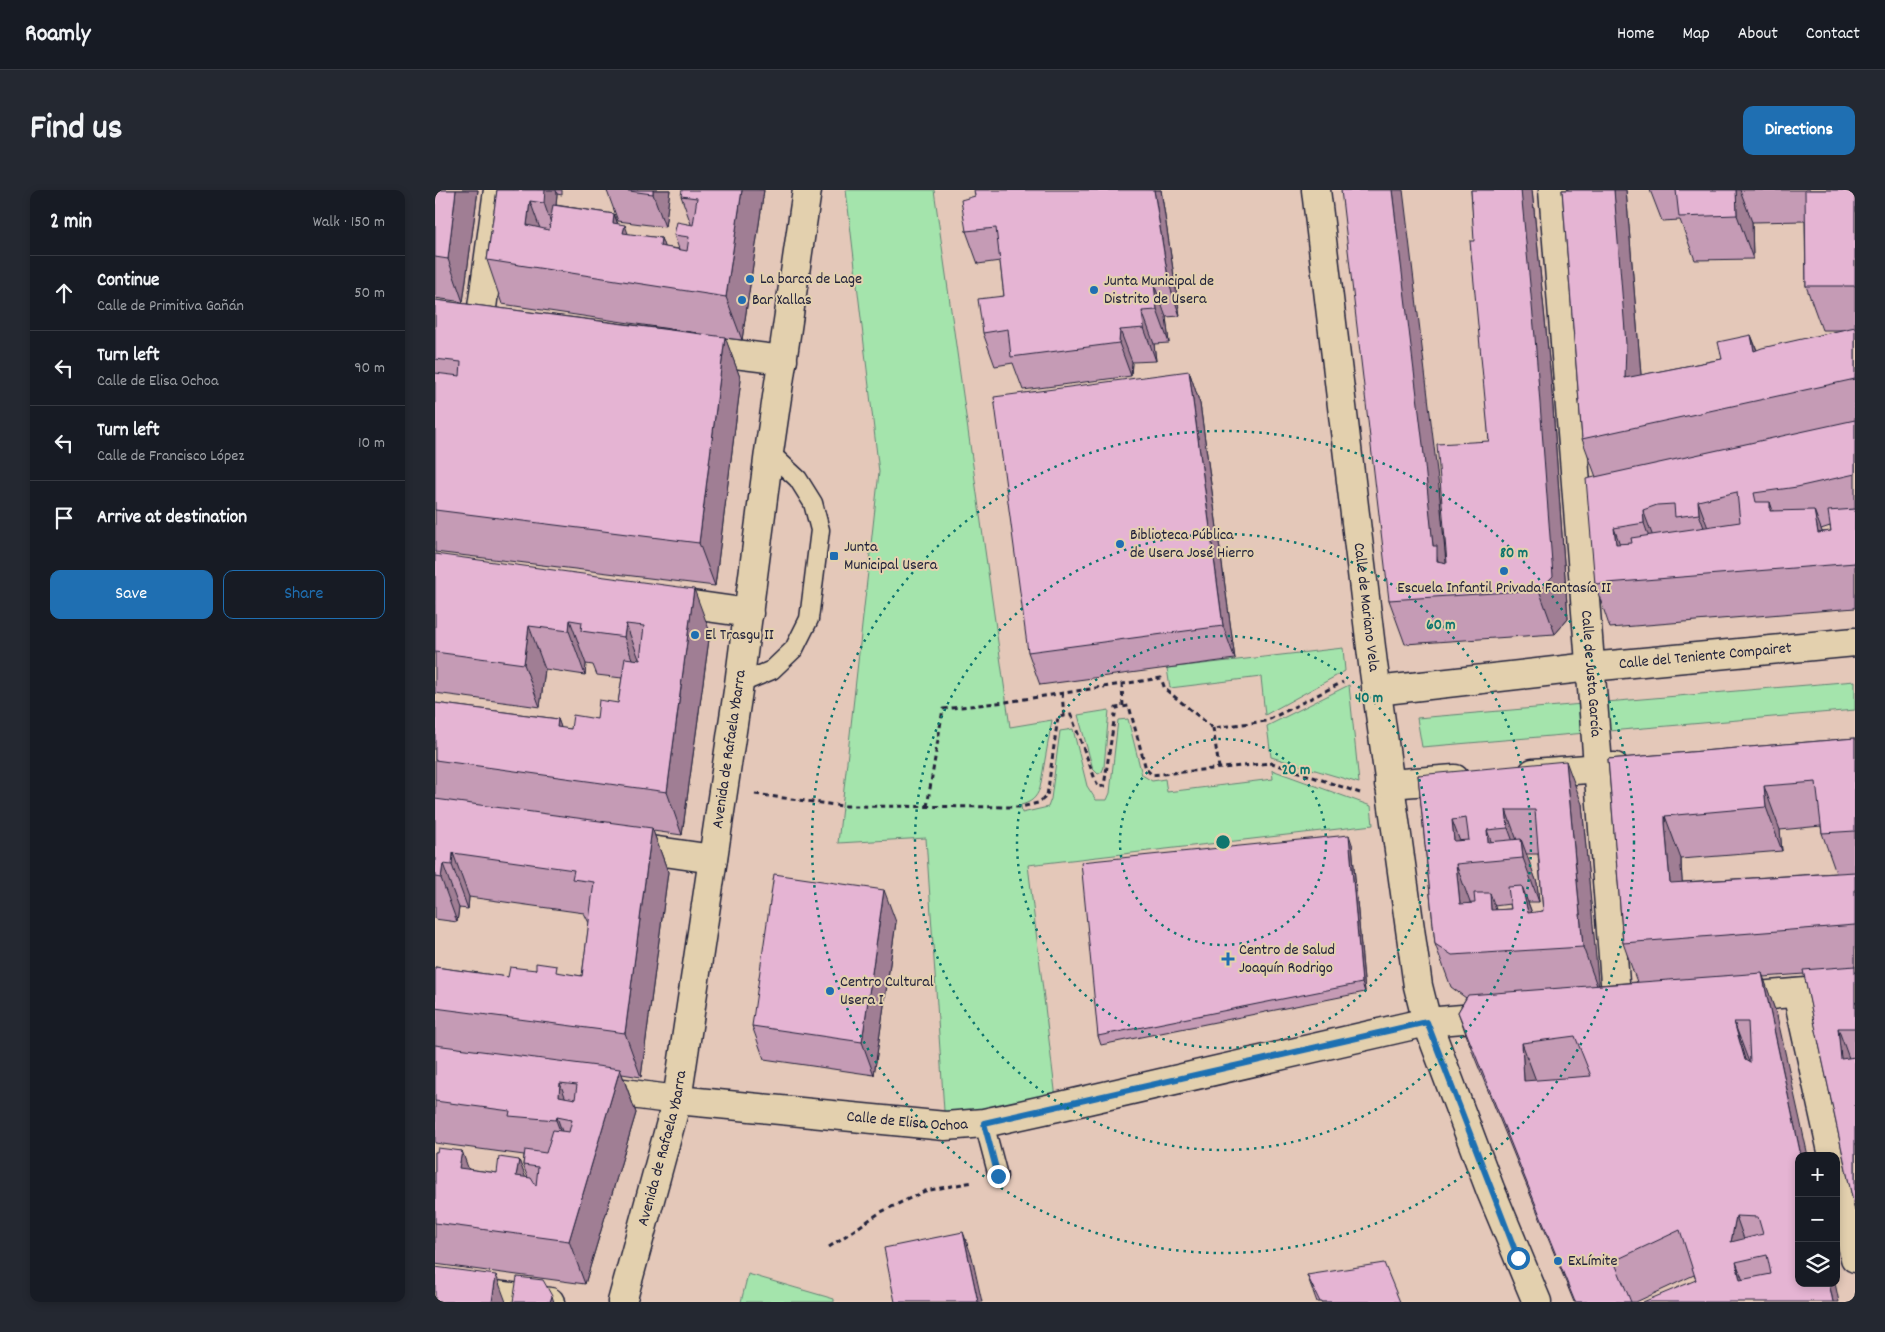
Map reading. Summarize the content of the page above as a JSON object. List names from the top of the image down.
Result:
{
  "streets": {
    "street": [
      "Calle de Mariano Vela",
      "Calle del Teniente Compairet",
      "Calle de Justa García",
      "Avenida de Rafaela Ybarra",
      "Calle de Elisa Ochoa"
    ]
  },
  "crossings": [
    ["Calle de Mariano Vela", "Calle del Teniente Compairet"],
    ["Calle de Mariano Vela", "Calle de Elisa Ochoa"],
    ["Calle del Teniente Compairet", "Calle de Justa García"],
    ["Avenida de Rafaela Ybarra", "Calle de Elisa Ochoa"]
  ],
  "places": {
    "other": [
      "La barca de Lage",
      "Junta Municipal de Distrito de Usera",
      "Bar Xallas",
      "Biblioteca Pública de Usera José Hierro",
      "Escuela Infantil Privada Fantasía II",
      "El Trasgu II",
      "Centro Cultural Usera I",
      "ExLímite"
    ],
    "transit": ["Junta Municipal Usera"],
    "health": ["Centro de Salud Joaquín Rodrigo"]
  },
  "page": {
    "header": "Roamly",
    "nav": [
      "Home",
      "Map",
      "About",
      "Contact"
    ],
    "title": "Find us",
    "buttons": [
      "Directions",
      ["Save", "Share"]
    ],
    "heading": ["2 min", "Walk · 150 m"],
    "list": [
      ["Continue", "Calle de Primitiva Gañán", "50 m"],
      ["Turn left", "Calle de Elisa Ochoa", "90 m"],
      ["Turn left", "Calle de Francisco López", "10 m"],
      "Arrive at destination"
    ],
    "map_buttons": ["+", "−"]
  },
  "rings": [
    "80 m",
    "60 m",
    "40 m",
    "20 m"
  ]
}
